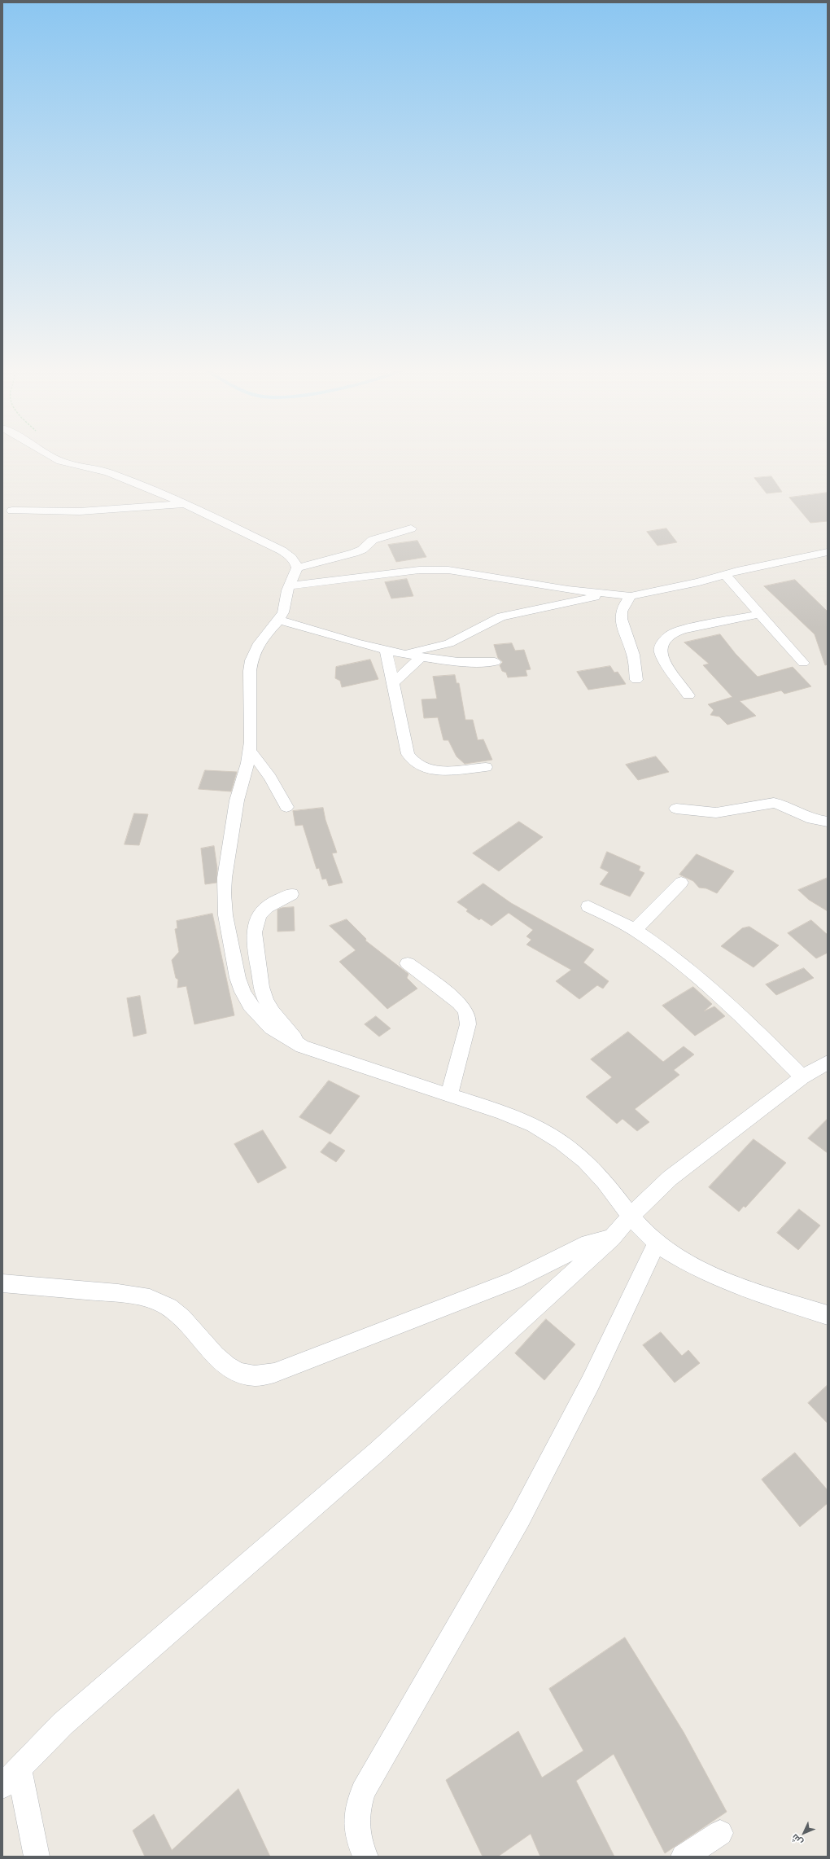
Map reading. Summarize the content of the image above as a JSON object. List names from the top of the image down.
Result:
{
  "north": "bottom left"
}
